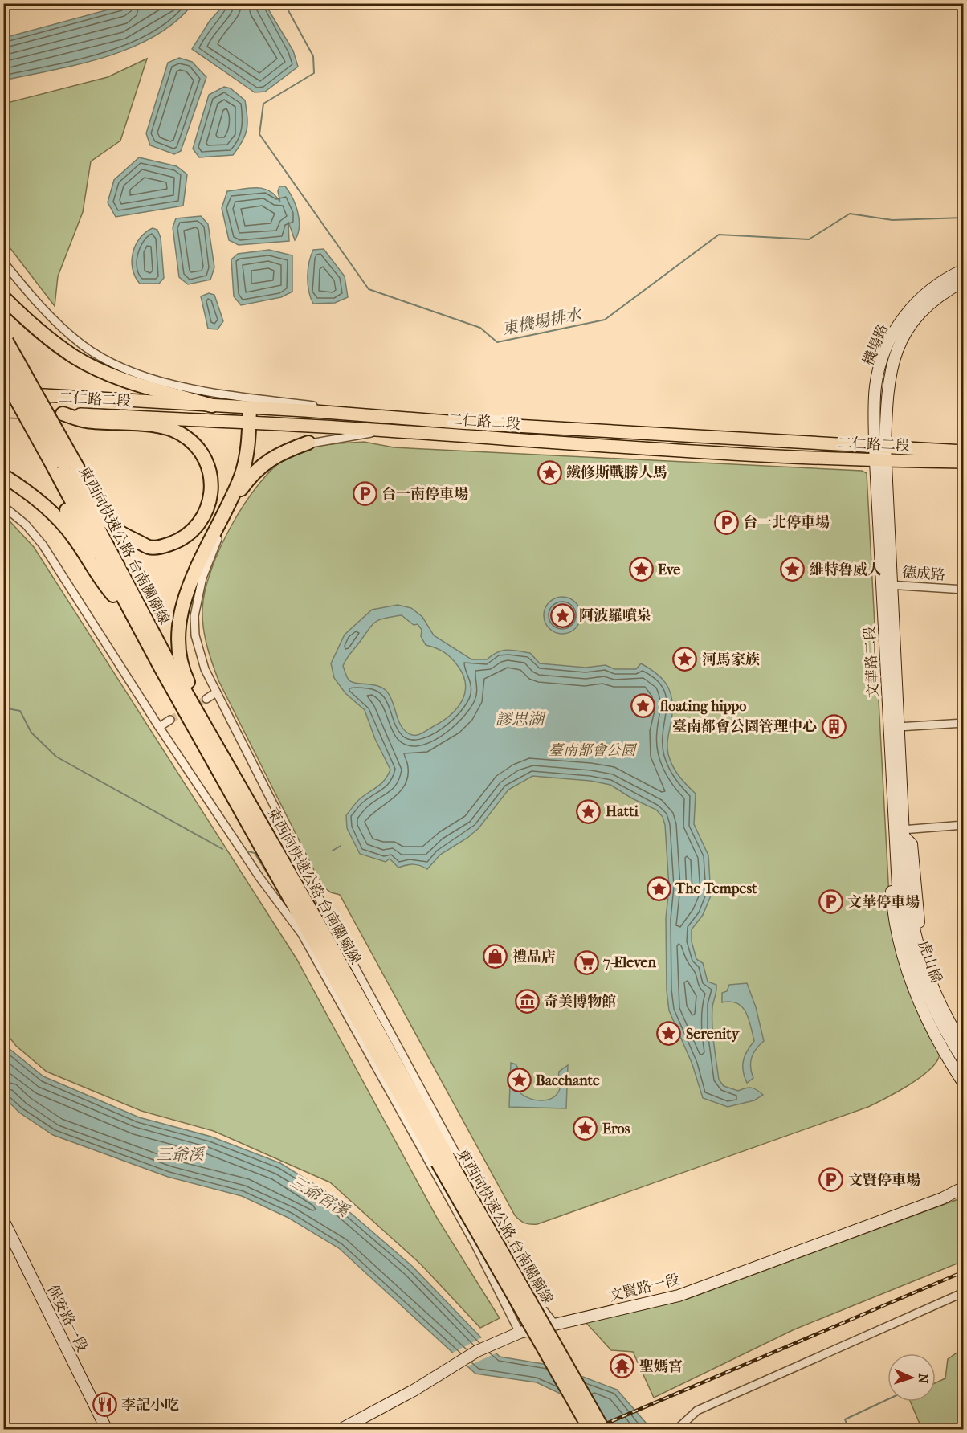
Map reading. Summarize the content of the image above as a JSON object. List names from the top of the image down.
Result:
{
  "streets": {
    "highway": ["東西向快速公路 台南關廟線"],
    "main road": ["二仁路二段"],
    "street": [
      "機場路",
      "德成路",
      "文華路二段",
      "虎山橋",
      "文賢路一段",
      "保安路一段"
    ]
  },
  "crossings": [
    ["機場路", "二仁路二段"],
    ["機場路", "文華路二段"],
    ["二仁路二段", "文華路二段"],
    ["德成路", "文華路二段"],
    ["文華路二段", "虎山橋"]
  ],
  "water": [
    "東機場排水",
    "謬思湖",
    "三爺溪",
    "三爺宮溪"
  ],
  "parks": ["臺南都會公園"],
  "places": {
    "place": [
      "鐵修斯戰勝人馬",
      "Eve",
      "維特魯威人",
      "阿波羅噴泉",
      "河馬家族",
      "floating hippo",
      "Hatti",
      "The Tempest",
      "Serenity",
      "Bacchante",
      "Eros"
    ],
    "parking": [
      "台一南停車場",
      "台一北停車場",
      "文華停車場",
      "文賢停車場"
    ],
    "building": ["臺南都會公園管理中心"],
    "shop": ["禮品店"],
    "supermarket": ["7-Eleven"],
    "museum": ["奇美博物館"],
    "temple": ["聖媽宮"],
    "restaurant": ["李記小吃"]
  },
  "north": "right"
}
